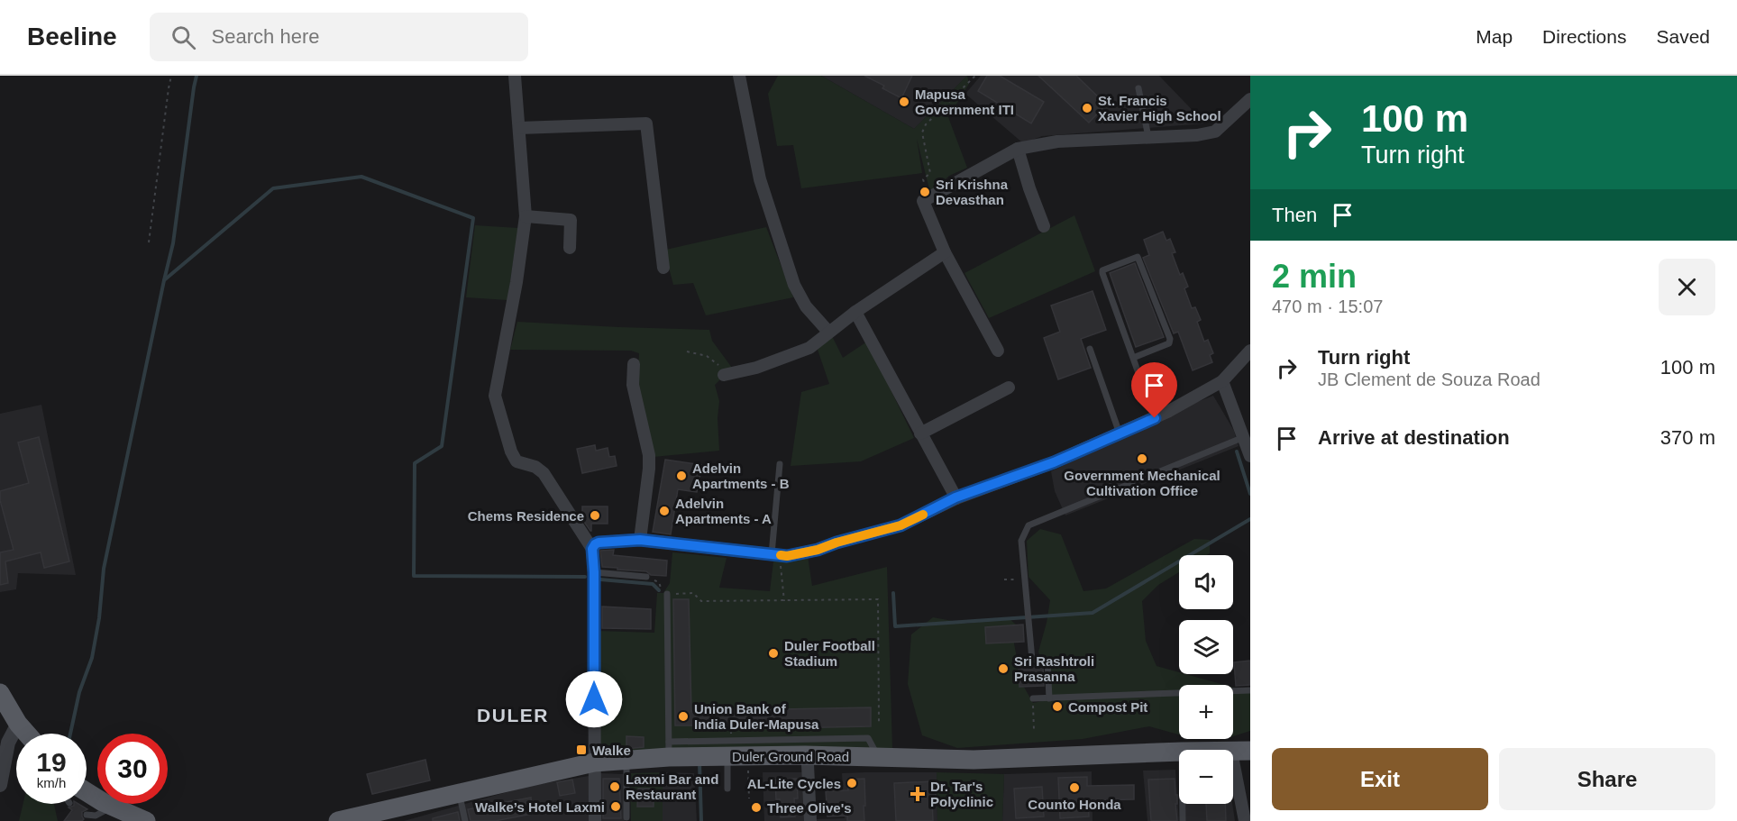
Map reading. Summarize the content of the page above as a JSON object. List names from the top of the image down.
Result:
{
  "streets": {
    "main road": ["Duler Ground Road"]
  },
  "districts": ["DULER"],
  "places": {
    "other": [
      "Mapusa Government ITI",
      "St. Francis Xavier High School",
      "Sri Krishna Devasthan",
      "Government Mechanical Cultivation Office",
      "Adelvin Apartments - B",
      "Adelvin Apartments - A",
      "Chems Residence",
      "Duler Football Stadium",
      "Sri Rashtroli Prasanna",
      "Compost Pit",
      "Union Bank of India Duler-Mapusa",
      "AL-Lite Cycles",
      "Laxmi Bar and Restaurant",
      "Counto Honda",
      "Walke’s Hotel Laxmi",
      "Three Olive's"
    ],
    "transit": ["Walke"],
    "health": ["Dr. Tar's Polyclinic"]
  },
  "page": {
    "header": "Beeline",
    "search": "Search here",
    "nav": ["Map", "Directions", "Saved"],
    "turn": ["100 m", "Turn right"],
    "then": "Then",
    "heading": ["2 min", "470 m · 15:07"],
    "list": [
      {
        "name": "Turn right",
        "note": "JB Clement de Souza Road",
        "value": "100 m"
      },
      {
        "name": "Arrive at destination",
        "value": "370 m"
      }
    ],
    "map_buttons": ["+", "−"],
    "speed": "19 km/h",
    "limit": "30",
    "buttons": ["Exit", "Share"]
  }
}
